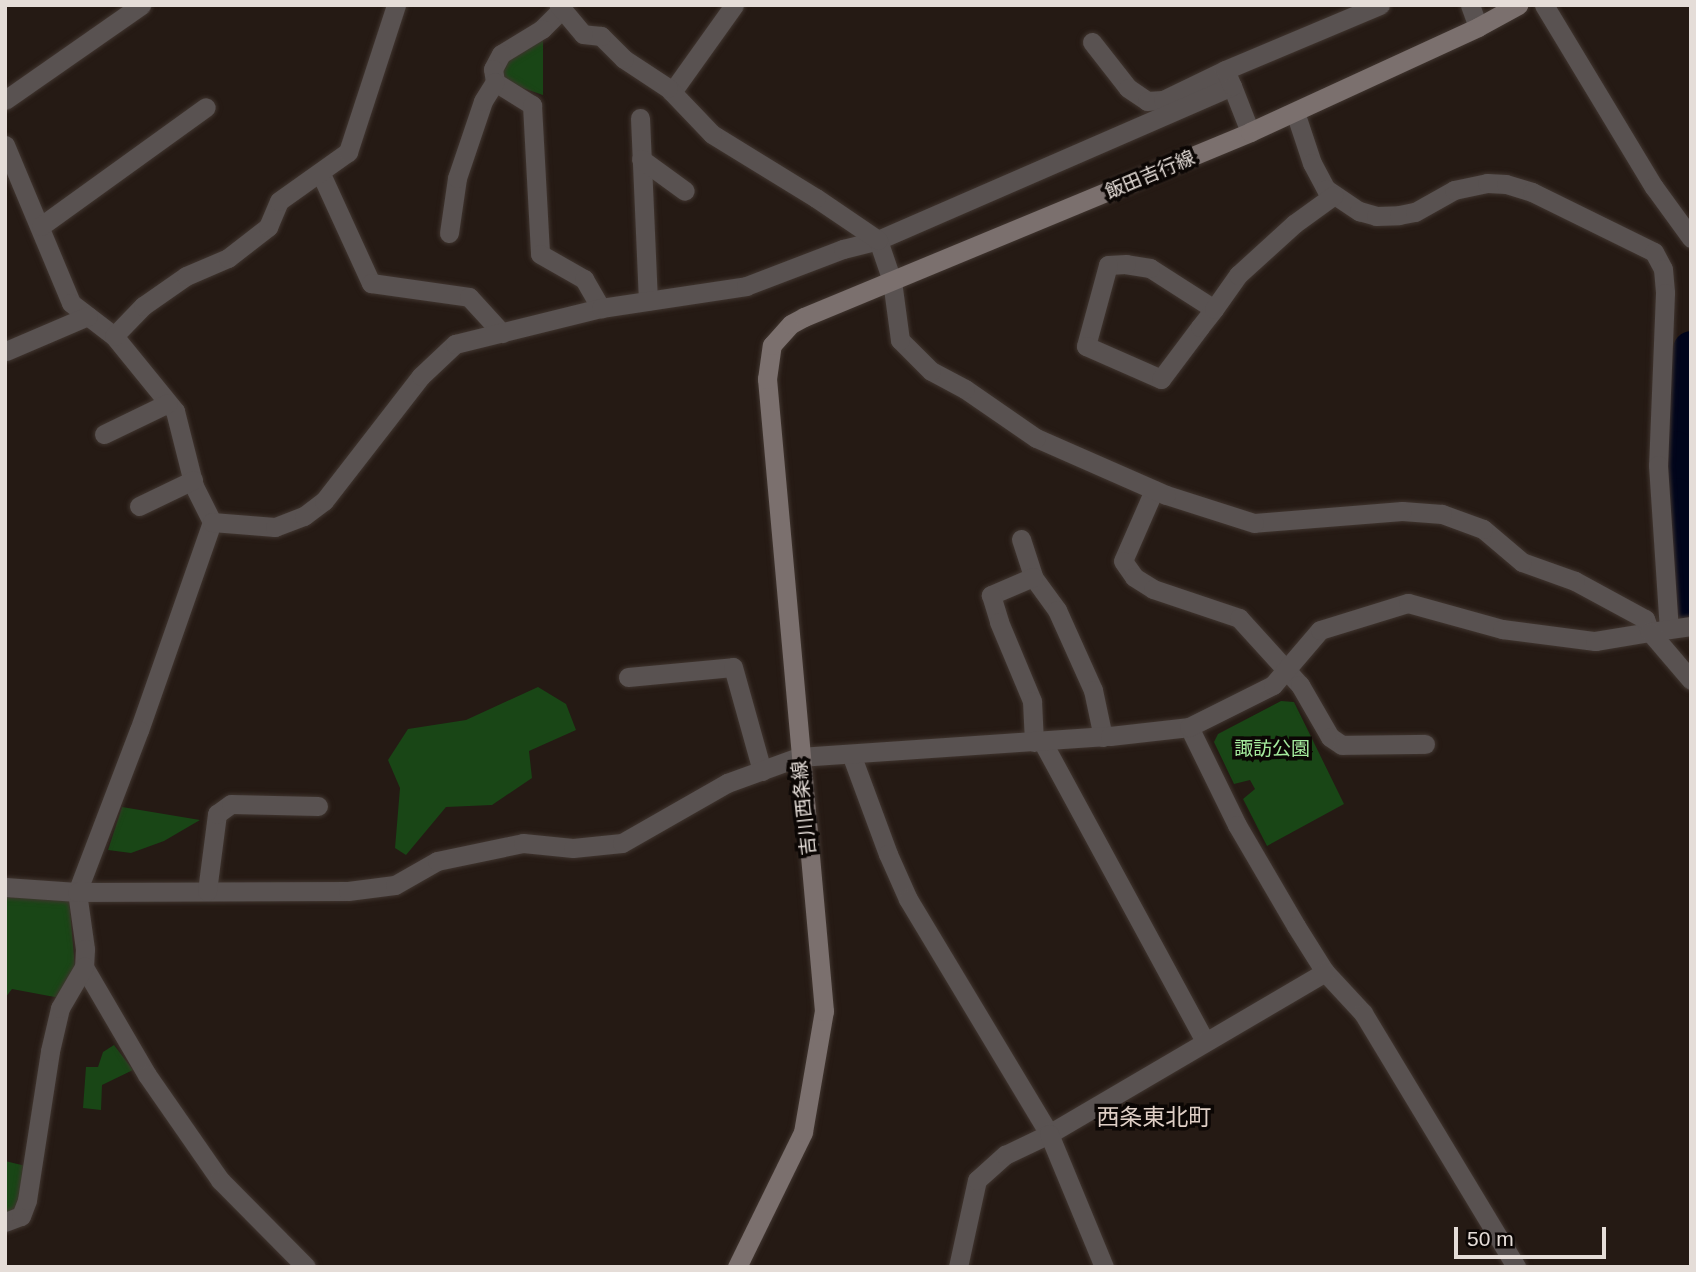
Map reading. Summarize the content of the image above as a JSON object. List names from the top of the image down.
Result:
{
  "streets": {
    "main road": ["飯田吉行線", "吉川西条線"]
  },
  "crossings": [
    ["飯田吉行線", "吉川西条線"]
  ],
  "districts": ["西条東北町"],
  "parks": ["諏訪公園"],
  "scale_bar": "50 m"
}
